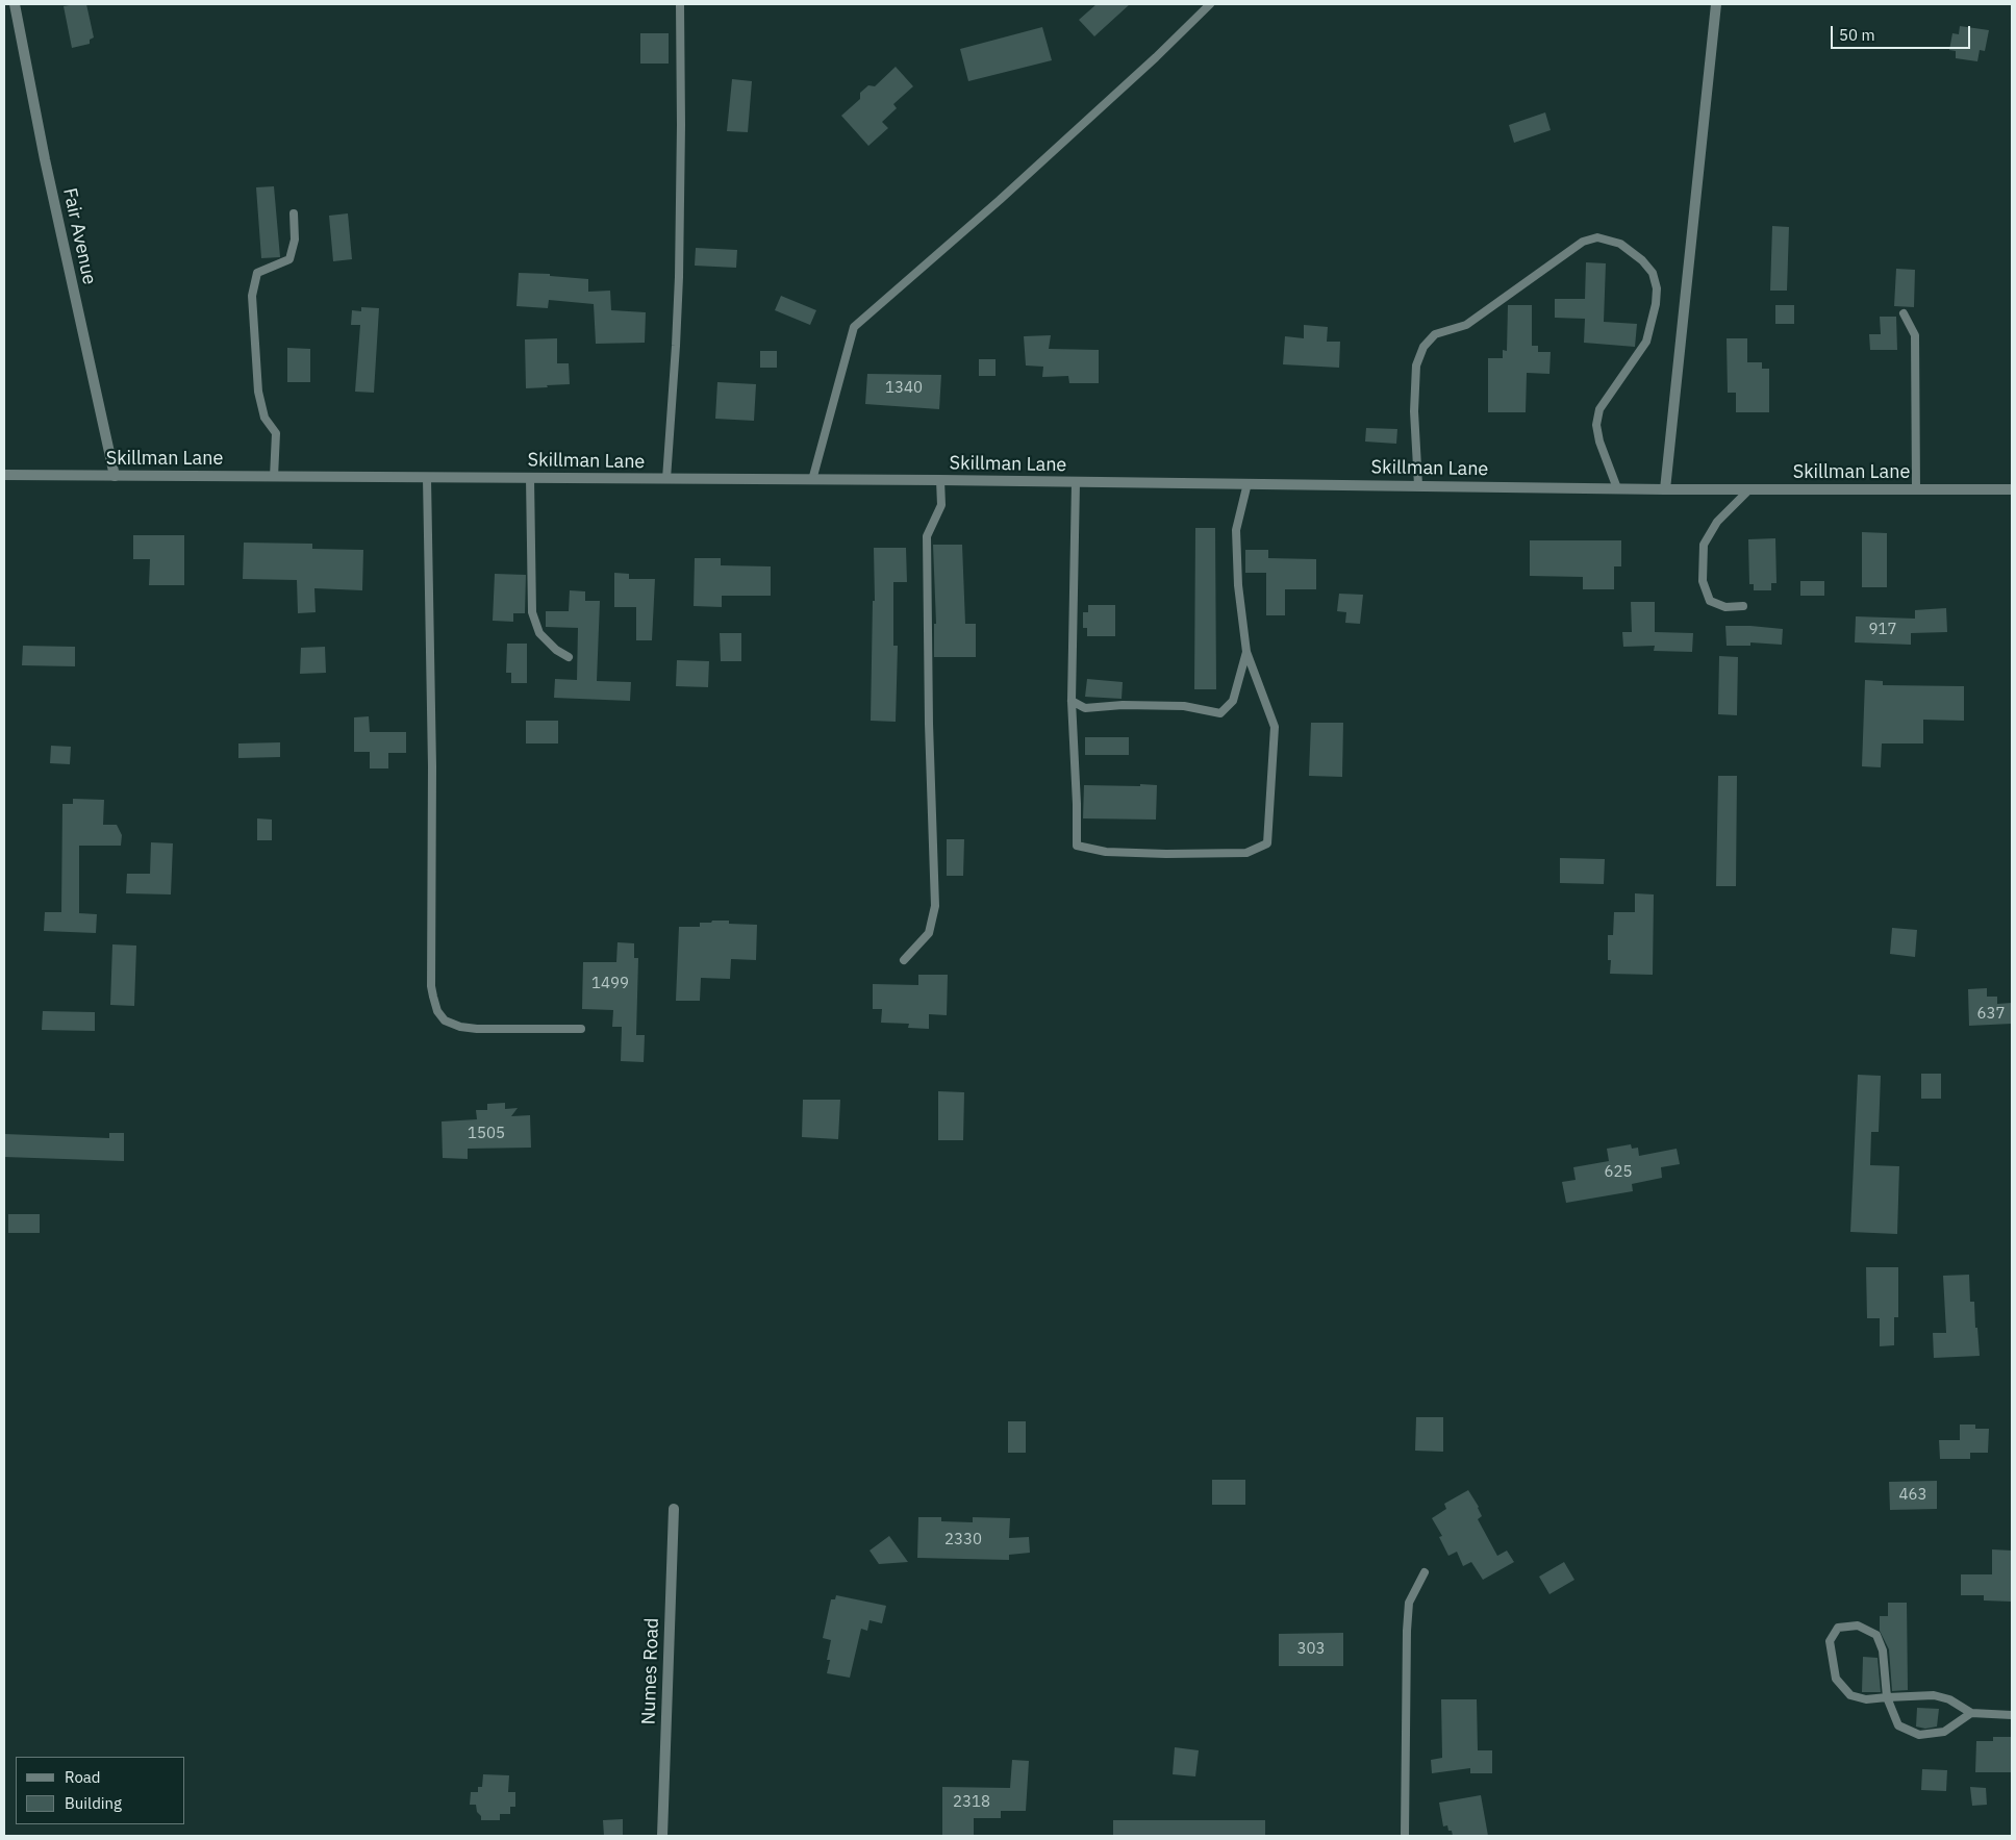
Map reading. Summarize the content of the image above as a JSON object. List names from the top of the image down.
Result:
{
  "streets": {
    "street": ["Fair Avenue", "Skillman Lane", "Numes Road"]
  },
  "crossings": [
    ["Fair Avenue", "Skillman Lane"]
  ],
  "house_numbers": [
    "1340",
    "917",
    "1499",
    "637",
    "1505",
    "625",
    "463",
    "2330",
    "303",
    "2318"
  ],
  "legend": ["Road", "Building"],
  "scale_bar": "50 m"
}
